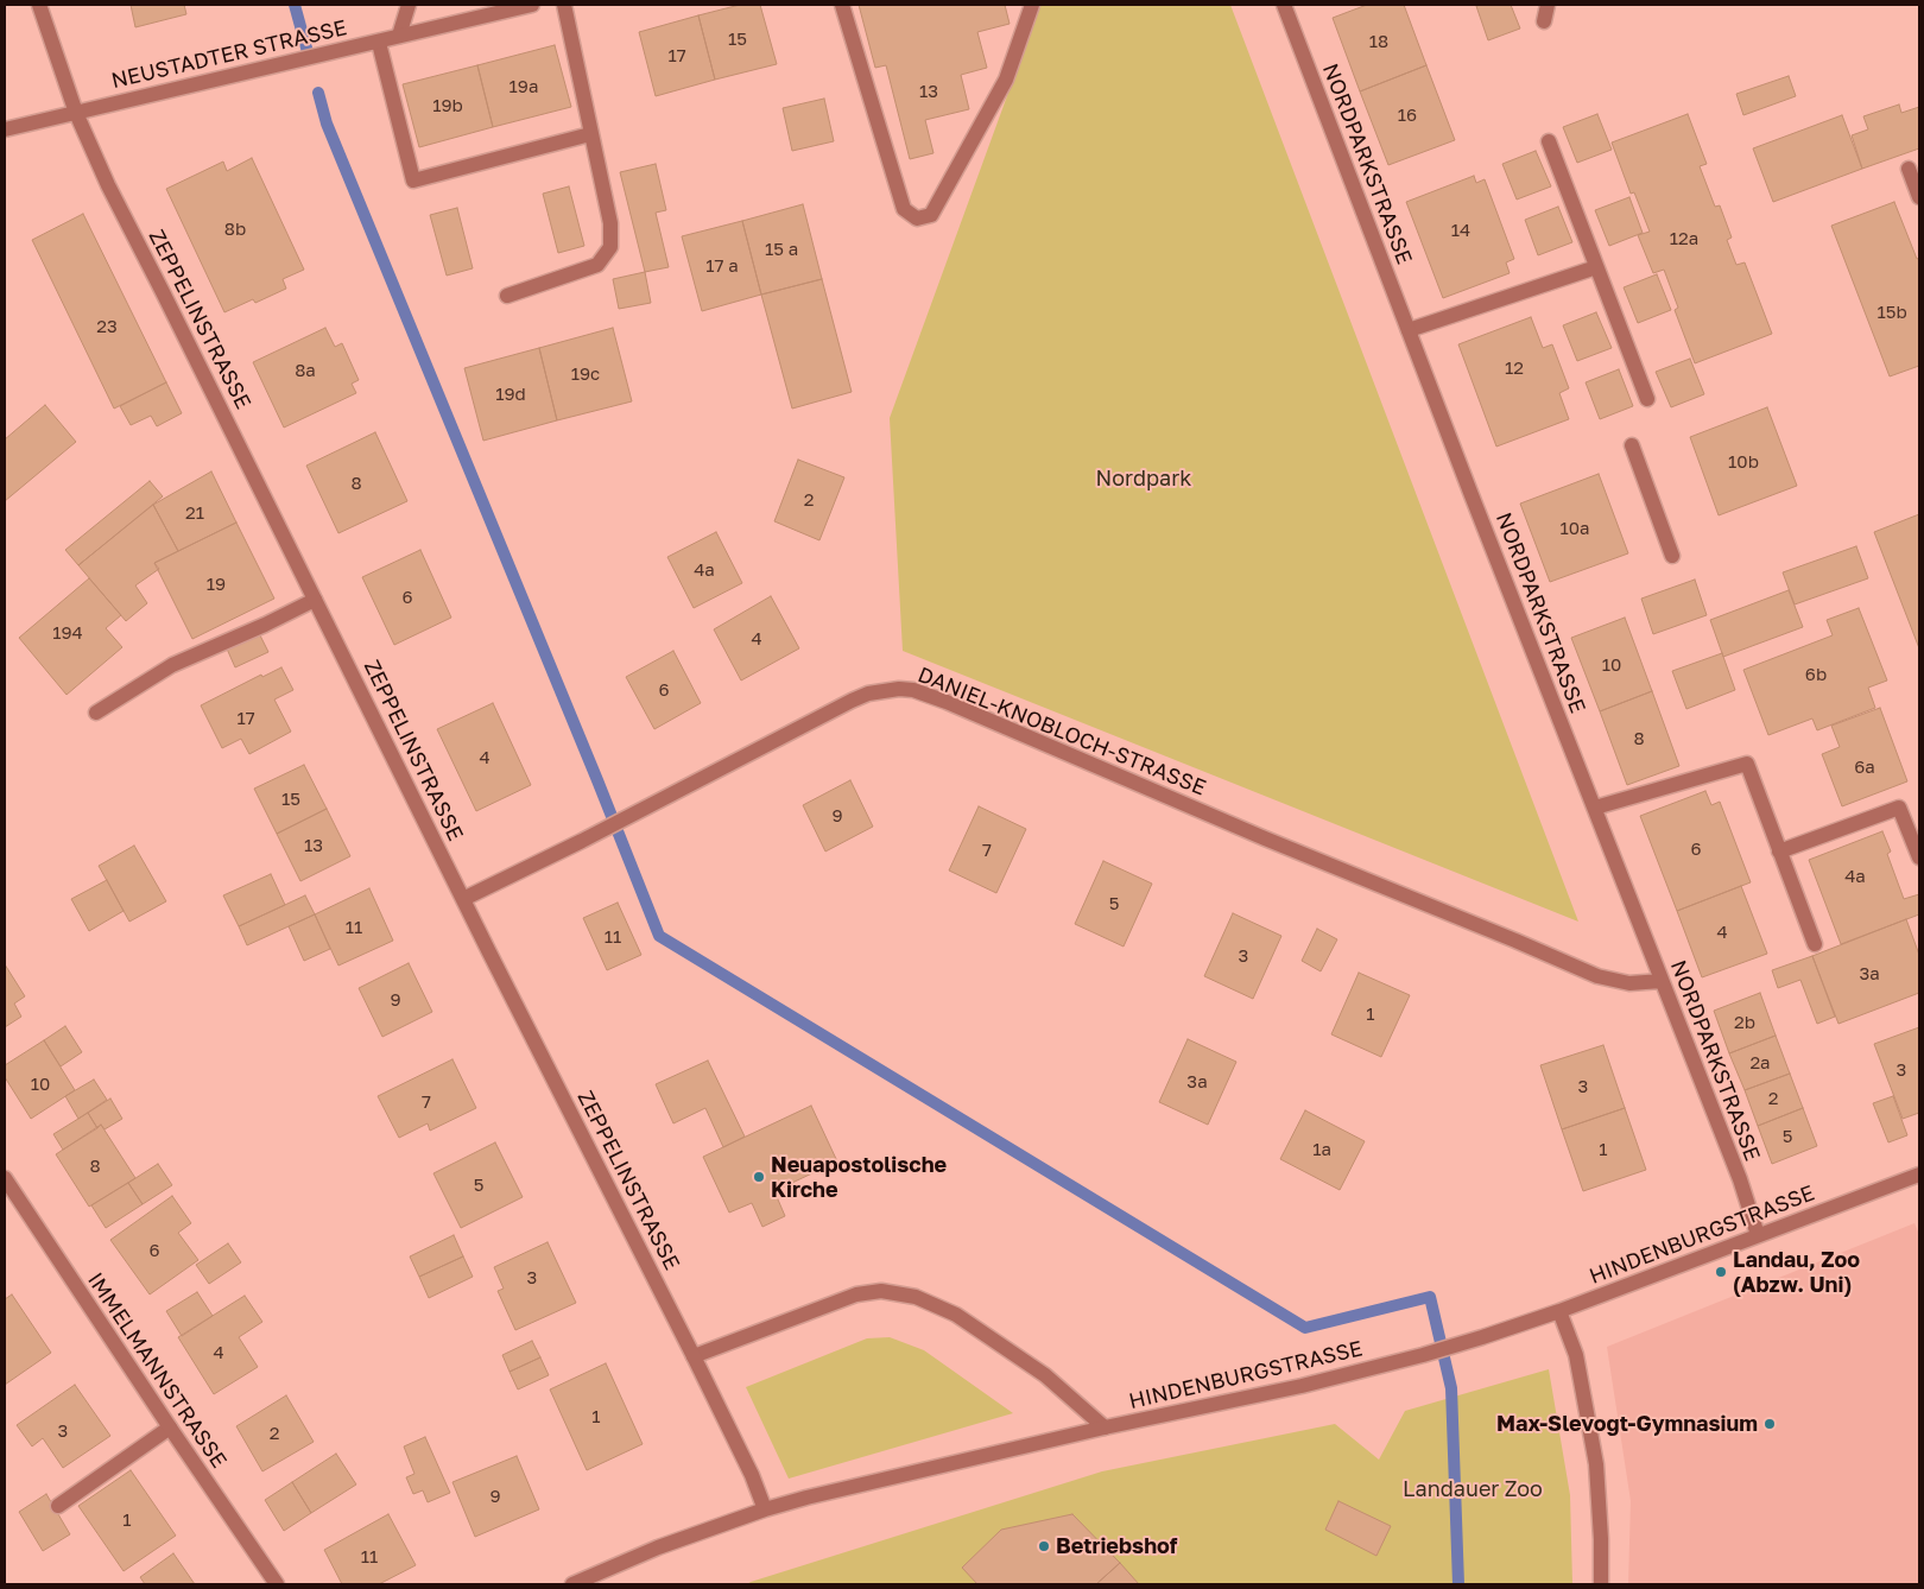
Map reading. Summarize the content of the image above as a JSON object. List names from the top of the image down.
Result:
{
  "streets": {
    "street": [
      "NEUSTADTER STRASSE",
      "NORDPARKSTRASSE",
      "ZEPPELINSTRASSE",
      "DANIEL-KNOBLOCH-STRASSE",
      "HINDENBURGSTRASSE",
      "IMMELMANNSTRASSE"
    ]
  },
  "crossings": [
    ["NEUSTADTER STRASSE", "ZEPPELINSTRASSE"],
    ["NORDPARKSTRASSE", "DANIEL-KNOBLOCH-STRASSE"],
    ["NORDPARKSTRASSE", "HINDENBURGSTRASSE"],
    ["ZEPPELINSTRASSE", "DANIEL-KNOBLOCH-STRASSE"],
    ["ZEPPELINSTRASSE", "HINDENBURGSTRASSE"]
  ],
  "parks": ["Nordpark", "Landauer Zoo"],
  "places": [
    "Neuapostolische Kirche",
    "Landau, Zoo (Abzw. Uni)",
    "Max-Slevogt-Gymnasium",
    "Betriebshof"
  ],
  "house_numbers": [
    "15",
    "18",
    "17",
    "19a",
    "13",
    "19b",
    "16",
    "8b",
    "14",
    "12a",
    "15 a",
    "17 a",
    "15b",
    "23",
    "12",
    "8a",
    "19c",
    "19d",
    "10b",
    "8",
    "2",
    "21",
    "10a",
    "4a",
    "19",
    "6",
    "194",
    "4",
    "10",
    "6b",
    "6",
    "17",
    "8",
    "4",
    "6a",
    "15",
    "9",
    "13",
    "6",
    "7",
    "4a",
    "5",
    "11",
    "4",
    "11",
    "3",
    "3a",
    "9",
    "1",
    "2b",
    "2a",
    "3",
    "3a",
    "10",
    "3",
    "2",
    "7",
    "5",
    "1a",
    "1",
    "8",
    "5",
    "6",
    "3",
    "4",
    "1",
    "3",
    "2",
    "9",
    "1",
    "11"
  ]
}
